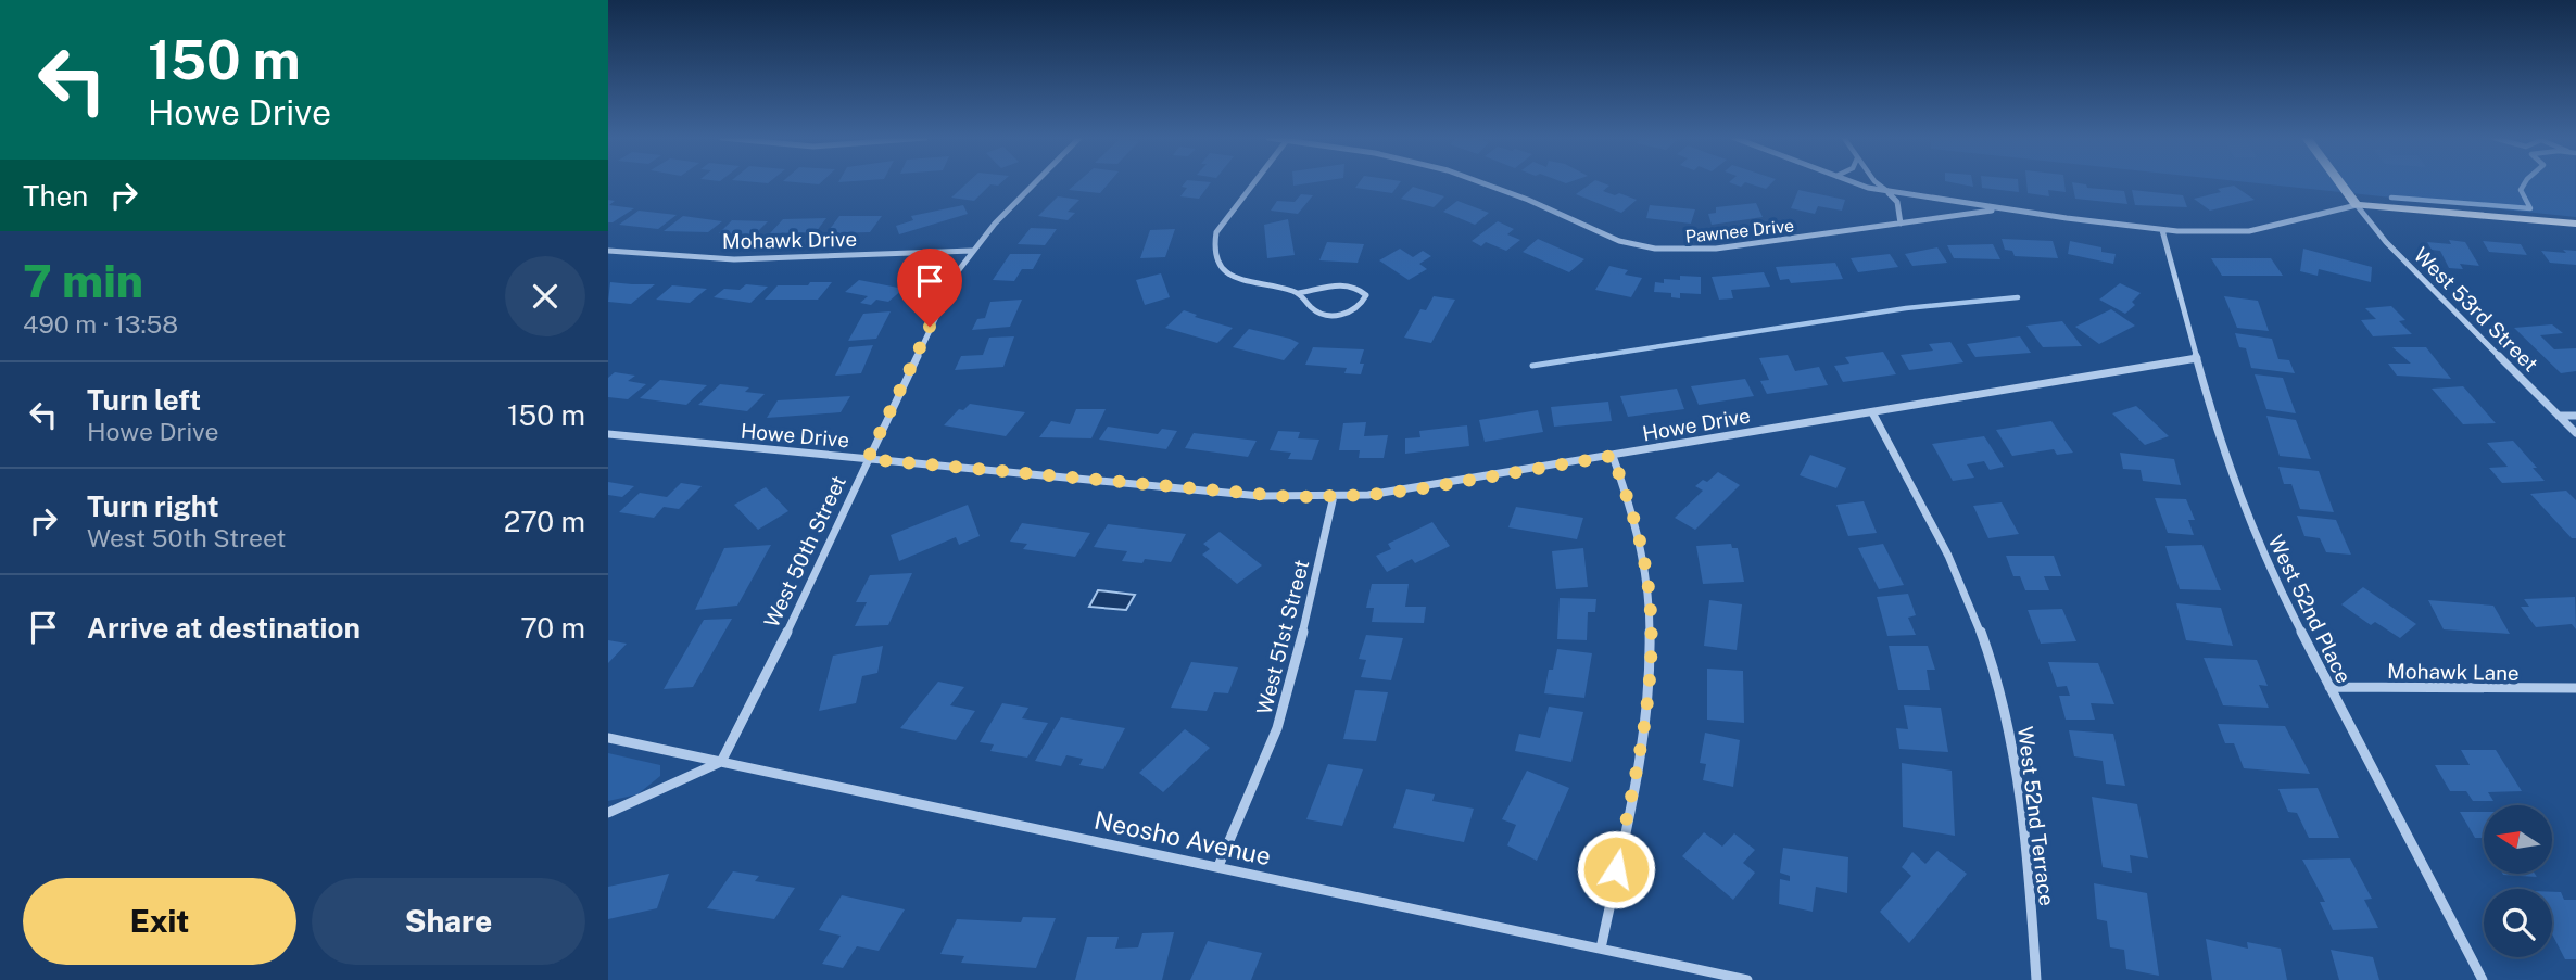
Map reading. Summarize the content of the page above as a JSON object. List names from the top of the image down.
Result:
{
  "streets": {
    "street": [
      "Pawnee Drive",
      "Mohawk Drive",
      "West 53rd Street",
      "Howe Drive",
      "West 50th Street",
      "West 52nd Place",
      "West 51st Street",
      "Mohawk Lane",
      "West 52nd Terrace",
      "Neosho Avenue"
    ]
  },
  "crossings": [
    ["Mohawk Drive", "West 50th Street"],
    ["Howe Drive", "West 50th Street"],
    ["Howe Drive", "West 52nd Place"],
    ["Howe Drive", "West 51st Street"],
    ["Howe Drive", "West 52nd Terrace"],
    ["West 50th Street", "Neosho Avenue"],
    ["West 52nd Place", "Mohawk Lane"],
    ["West 51st Street", "Neosho Avenue"]
  ],
  "north": "left",
  "page": {
    "turn": ["150 m", "Howe Drive"],
    "then": "Then",
    "heading": ["7 min", "490 m · 13:58"],
    "list": [
      {
        "name": "Turn left",
        "note": "Howe Drive",
        "value": "150 m"
      },
      {
        "name": "Turn right",
        "note": "West 50th Street",
        "value": "270 m"
      },
      {
        "name": "Arrive at destination",
        "value": "70 m"
      }
    ],
    "buttons": ["Exit", "Share"]
  }
}
